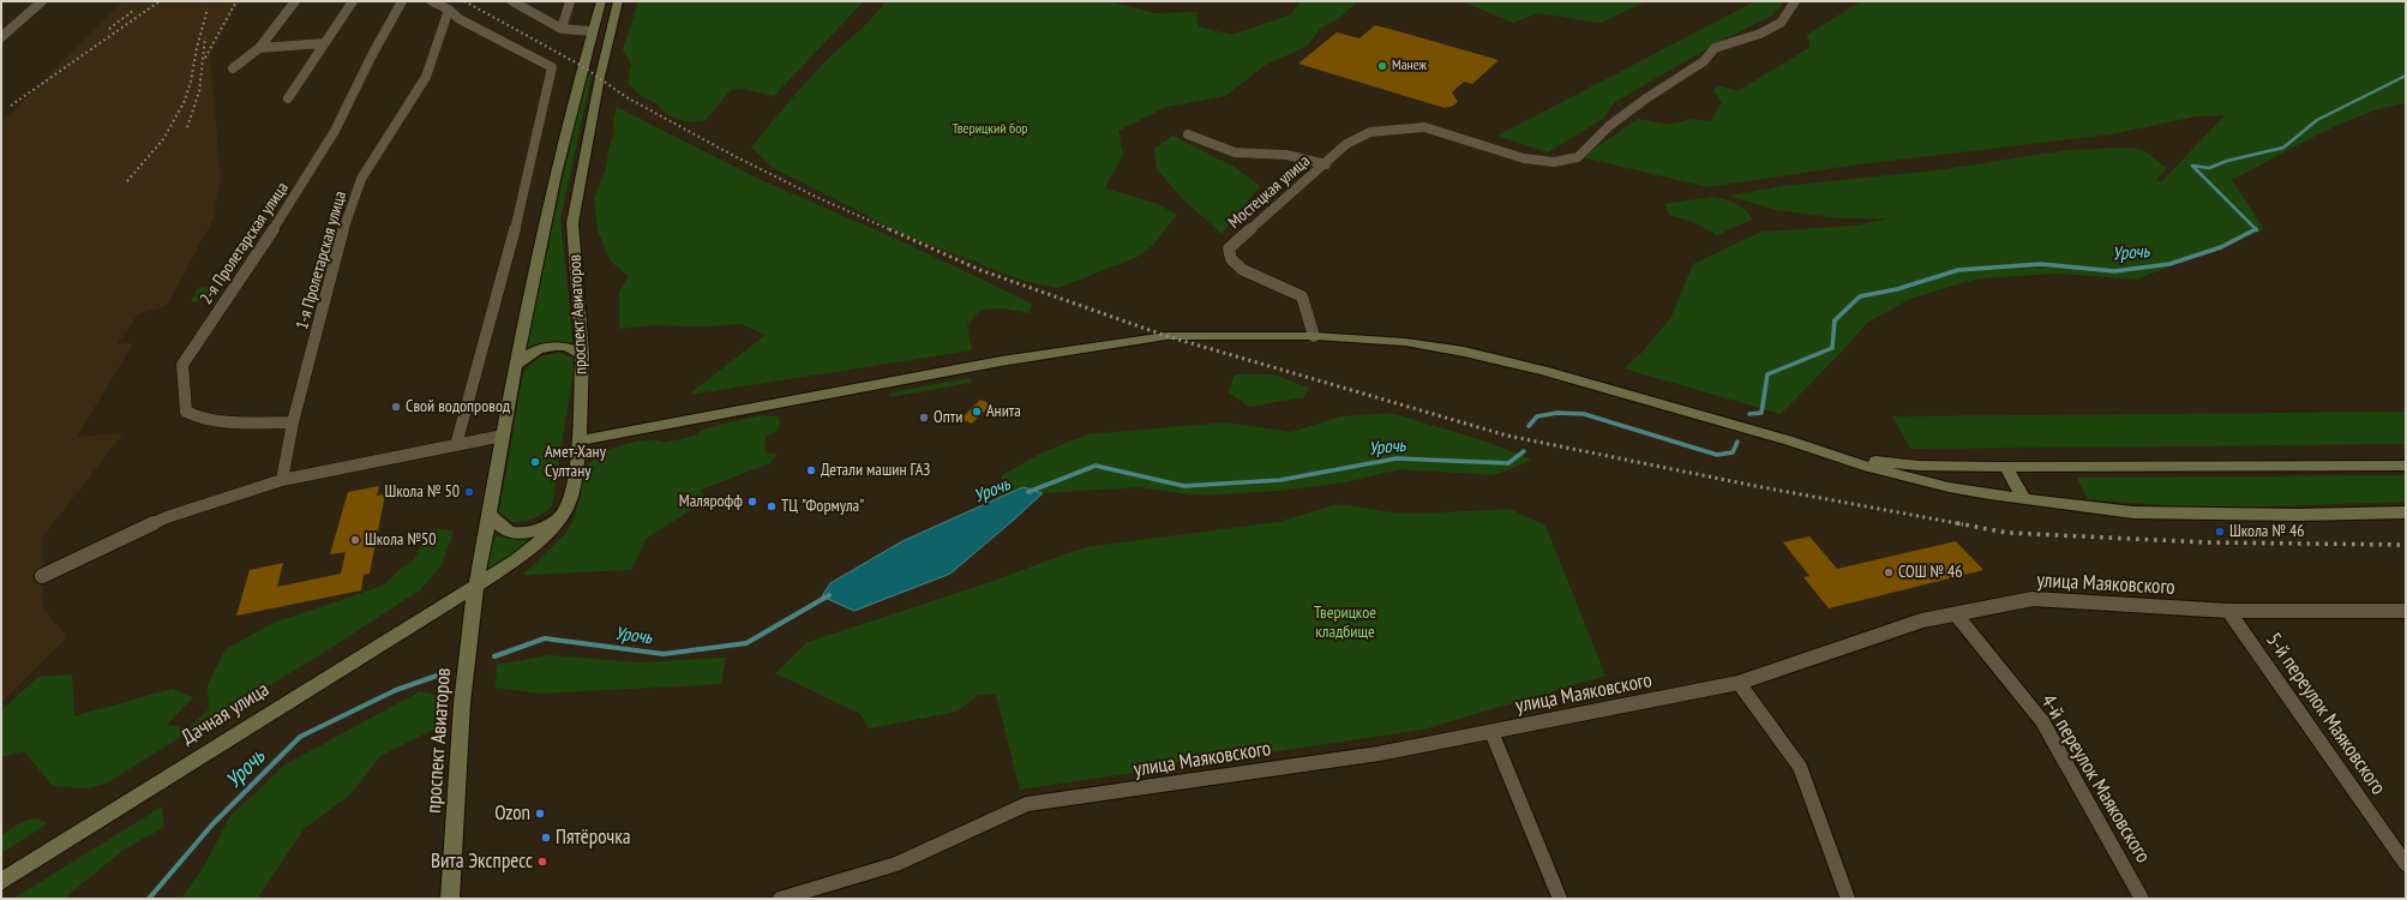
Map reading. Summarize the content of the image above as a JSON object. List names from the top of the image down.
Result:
{
  "streets": {
    "main road": ["проспект Авиаторов", "Дачная улица"],
    "street": [
      "Мостецкая улица",
      "2-я Пролетарская улица",
      "1-я Пролетарская улица",
      "улица Маяковского",
      "5-й переулок Маяковского",
      "4-й переулок Маяковского"
    ]
  },
  "crossings": [
    ["2-я Пролетарская улица", "1-я Пролетарская улица"],
    ["проспект Авиаторов", "Дачная улица"],
    ["улица Маяковского", "5-й переулок Маяковского"],
    ["улица Маяковского", "4-й переулок Маяковского"]
  ],
  "water": ["Урочь"],
  "parks": ["Тверицкий бор", "Тверицкое кладбище"],
  "places": [
    "Манеж",
    "Свой водопровод",
    "Анита",
    "Опти",
    "Амет-Хану Султану",
    "Детали машин ГАЗ",
    "Школа № 50",
    "Малярофф",
    "ТЦ \"Формула\"",
    "Школа № 46",
    "Школа №50",
    "СОШ № 46",
    "Ozon",
    "Пятёрочка",
    "Вита Экспресс"
  ]
}
